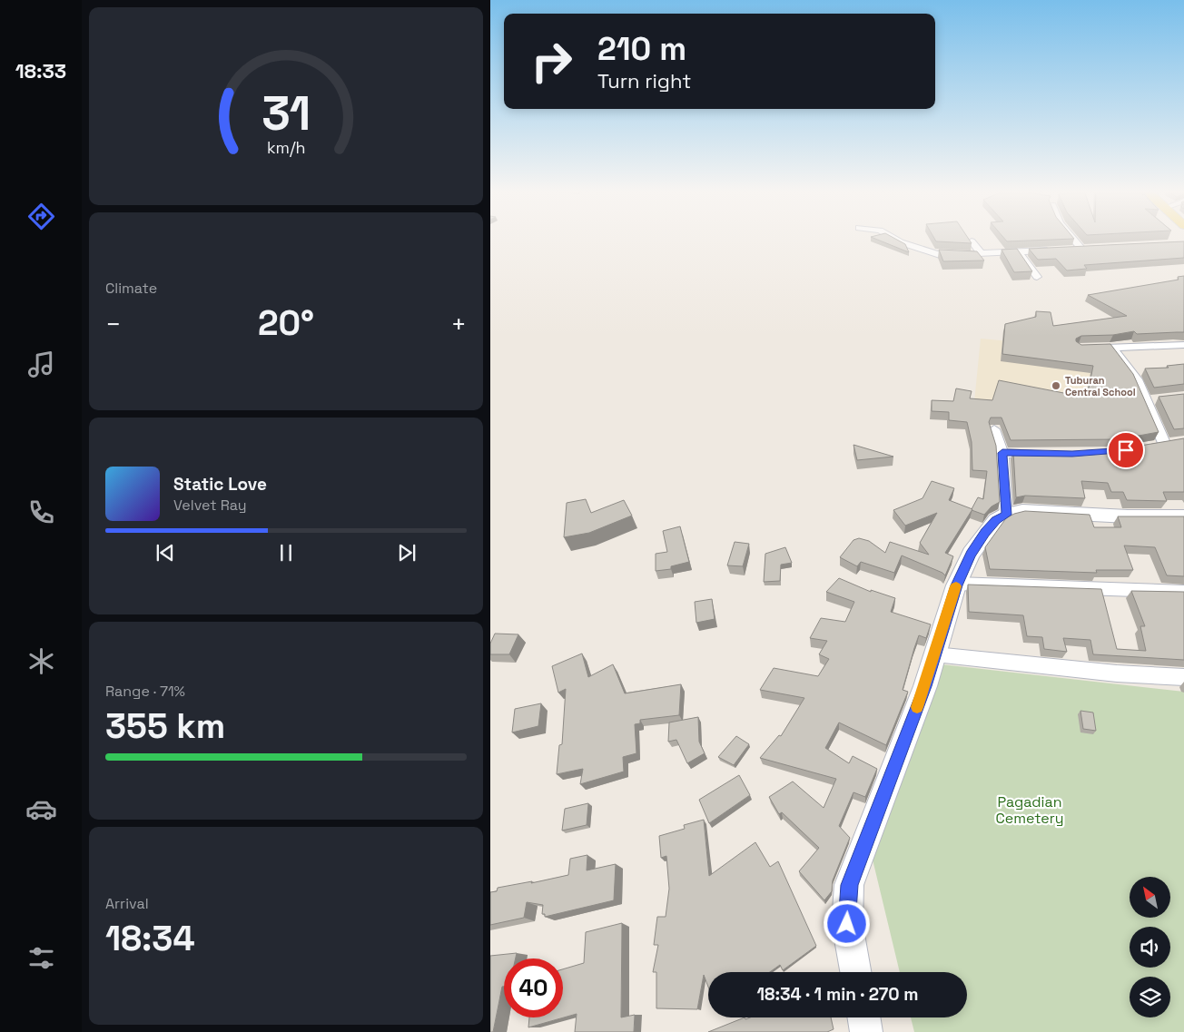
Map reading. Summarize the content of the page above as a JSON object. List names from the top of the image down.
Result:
{
  "parks": ["Pagadian Cemetery"],
  "places": ["Tuburan Central School"],
  "north": "top left",
  "page": {
    "tabs": "18:33",
    "turn": ["210 m", "Turn right"],
    "tile": [
      "Climate",
      ["Range · 71%", "355 km"],
      ["Arrival", "18:34"]
    ],
    "heat": ["−", "20°", "+"],
    "song": ["Static Love", "Velvet Ray"],
    "limit": "40",
    "trip": "18:34 · 1 min · 270 m",
    "gauge": ["31", "km/h"]
  }
}
